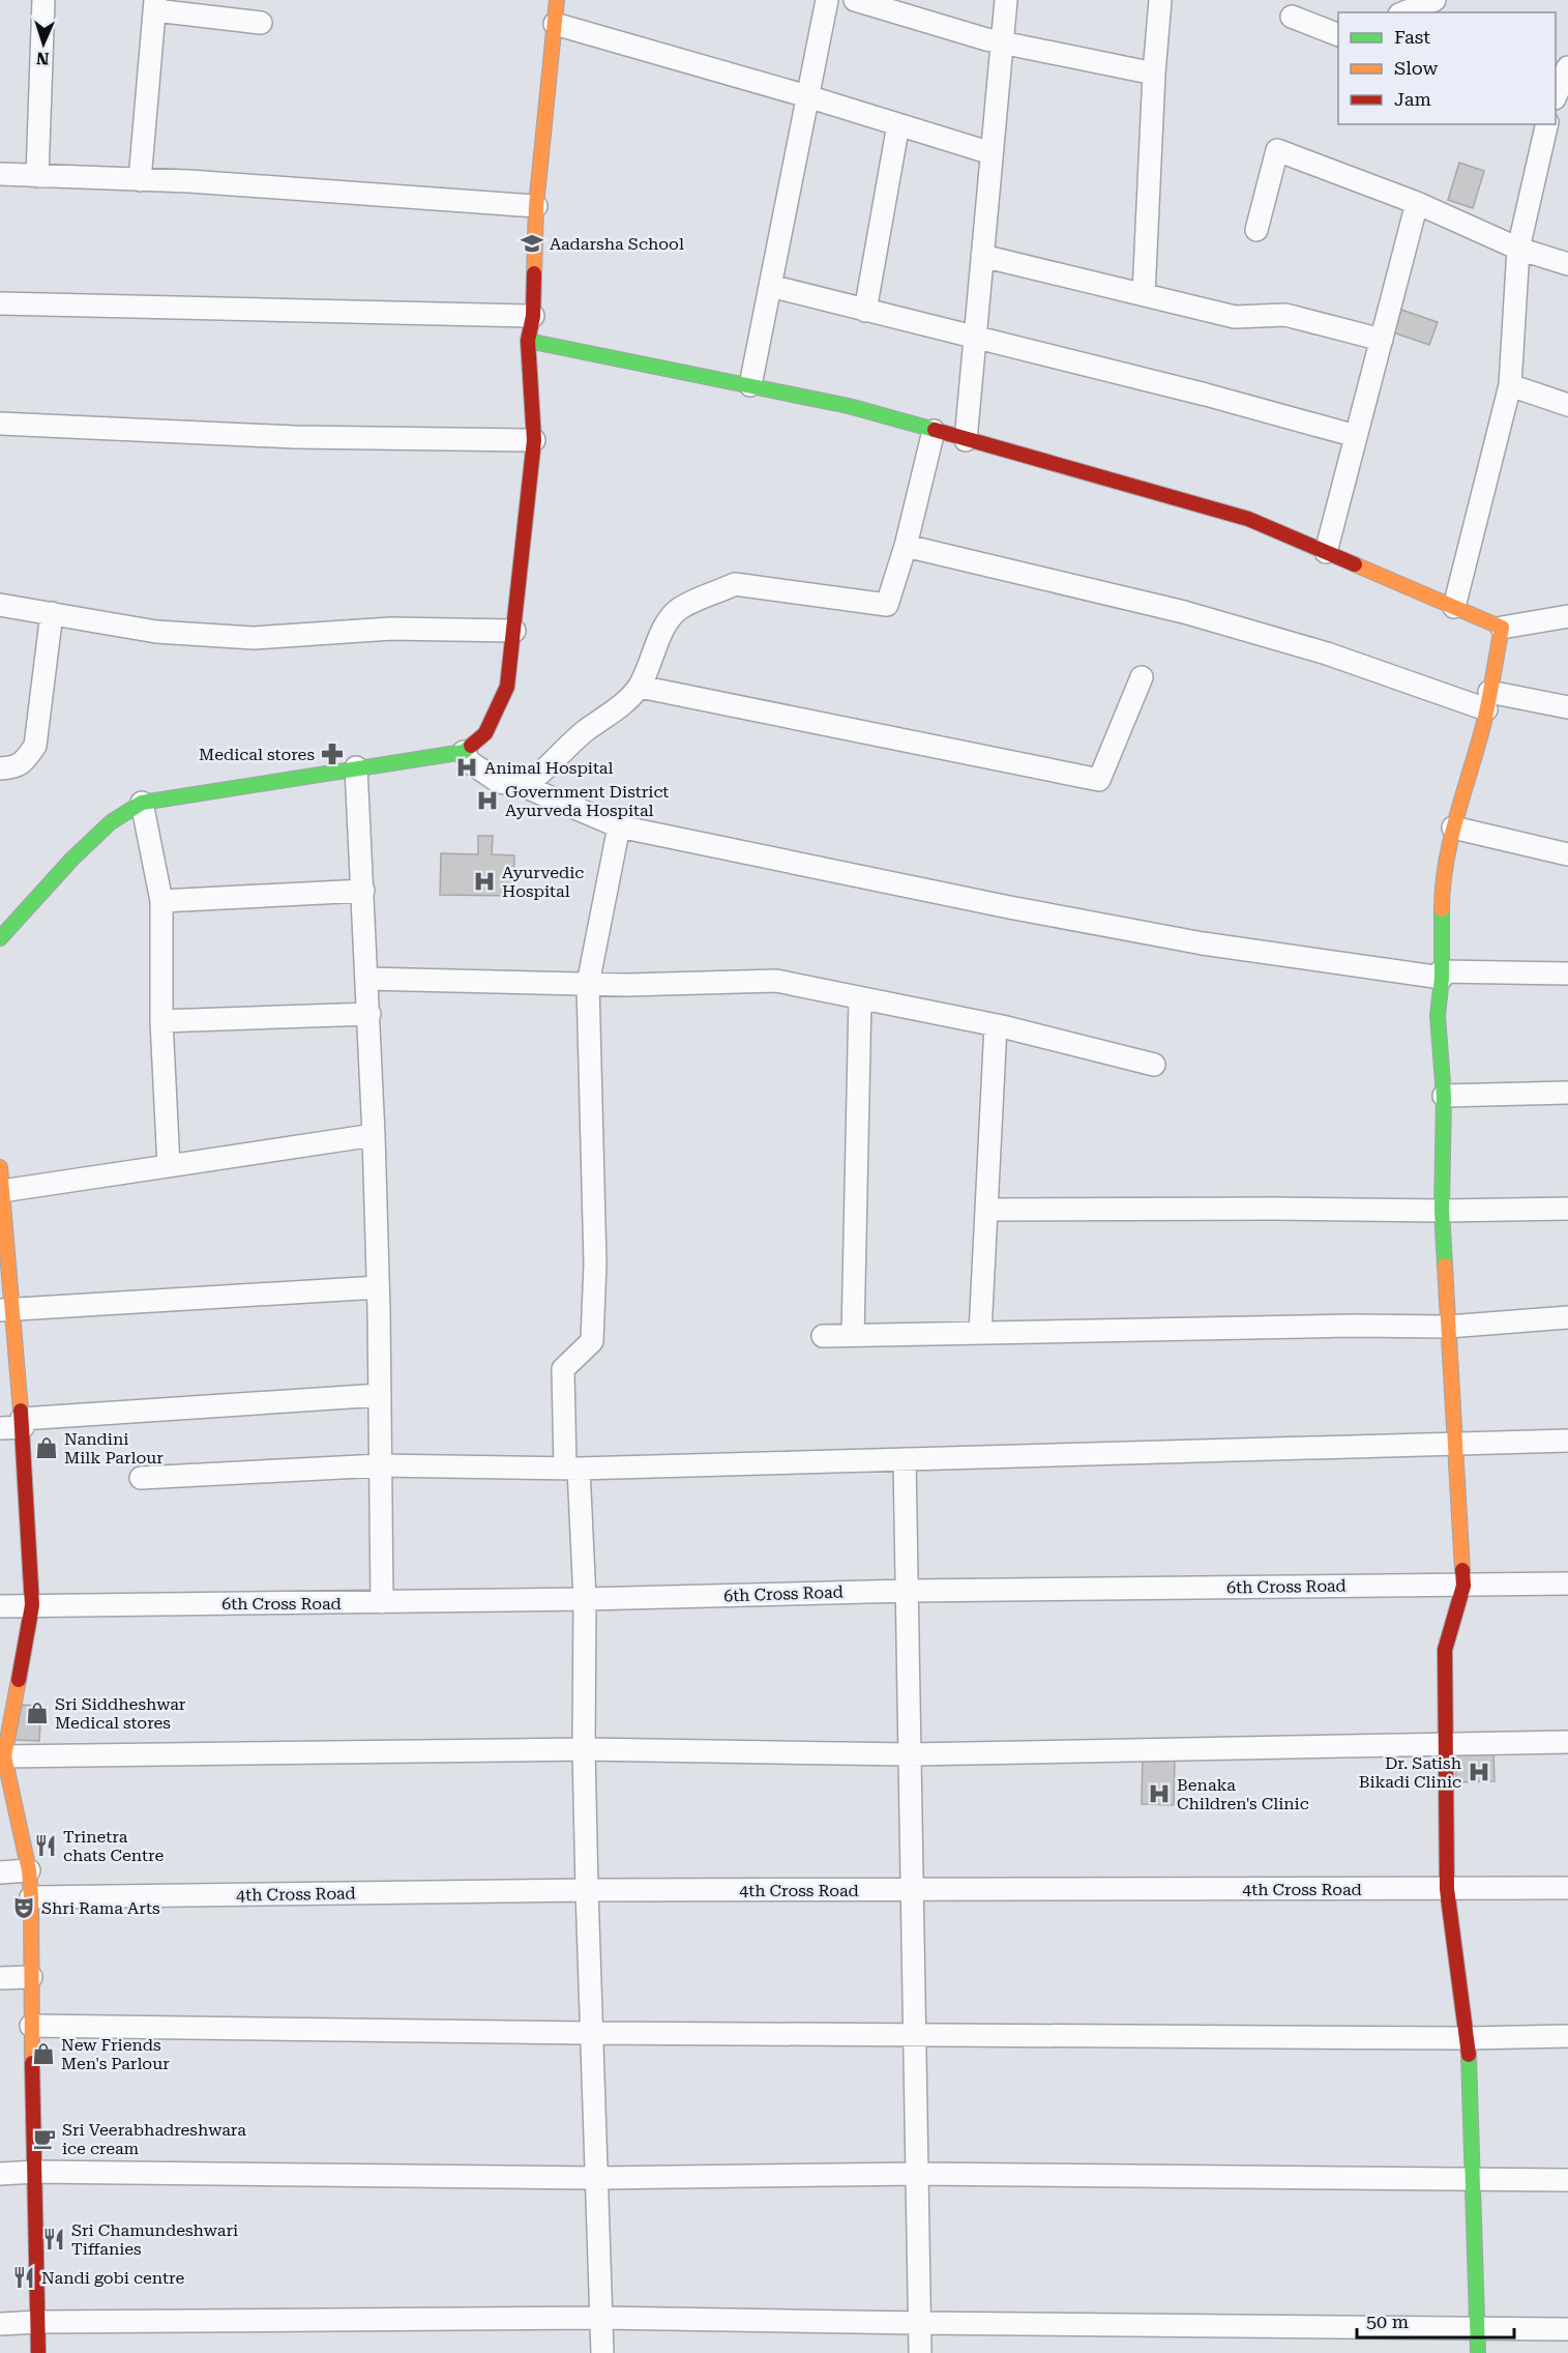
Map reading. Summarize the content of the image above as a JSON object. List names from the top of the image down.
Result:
{
  "streets": {
    "street": ["6th Cross Road", "4th Cross Road"]
  },
  "places": {
    "school or university": ["Aadarsha School"],
    "pharmacy": ["Medical stores"],
    "hospital": [
      "Animal Hospital",
      "Government District Ayurveda Hospital",
      "Ayurvedic Hospital",
      "Dr. Satish Bikadi Clinic",
      "Benaka Children's Clinic"
    ],
    "shop": ["Nandini Milk Parlour", "Sri Siddheshwar Medical stores", "New Friends Men's Parlour"],
    "restaurant": ["Trinetra chats Centre", "Sri Chamundeshwari Tiffanies", "Nandi gobi centre"],
    "theatre": ["Shri Rama Arts"],
    "cafe": ["Sri Veerabhadreshwara ice cream"]
  },
  "legend": ["Fast", "Slow", "Jam"],
  "scale_bar": "50 m",
  "north": "bottom"
}
